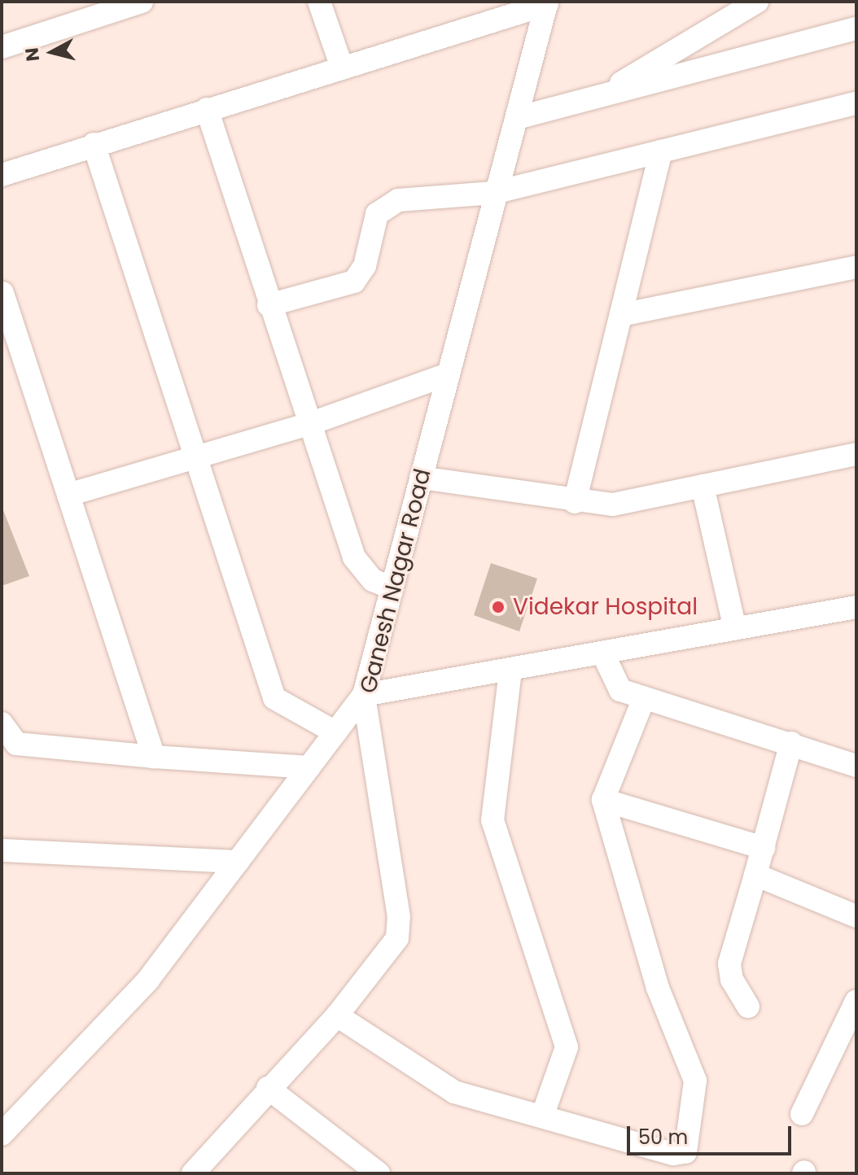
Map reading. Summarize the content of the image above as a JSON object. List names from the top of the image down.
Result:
{
  "streets": {
    "street": ["Ganesh Nagar Road"]
  },
  "places": ["Videkar Hospital"],
  "scale_bar": "50 m",
  "north": "left"
}
